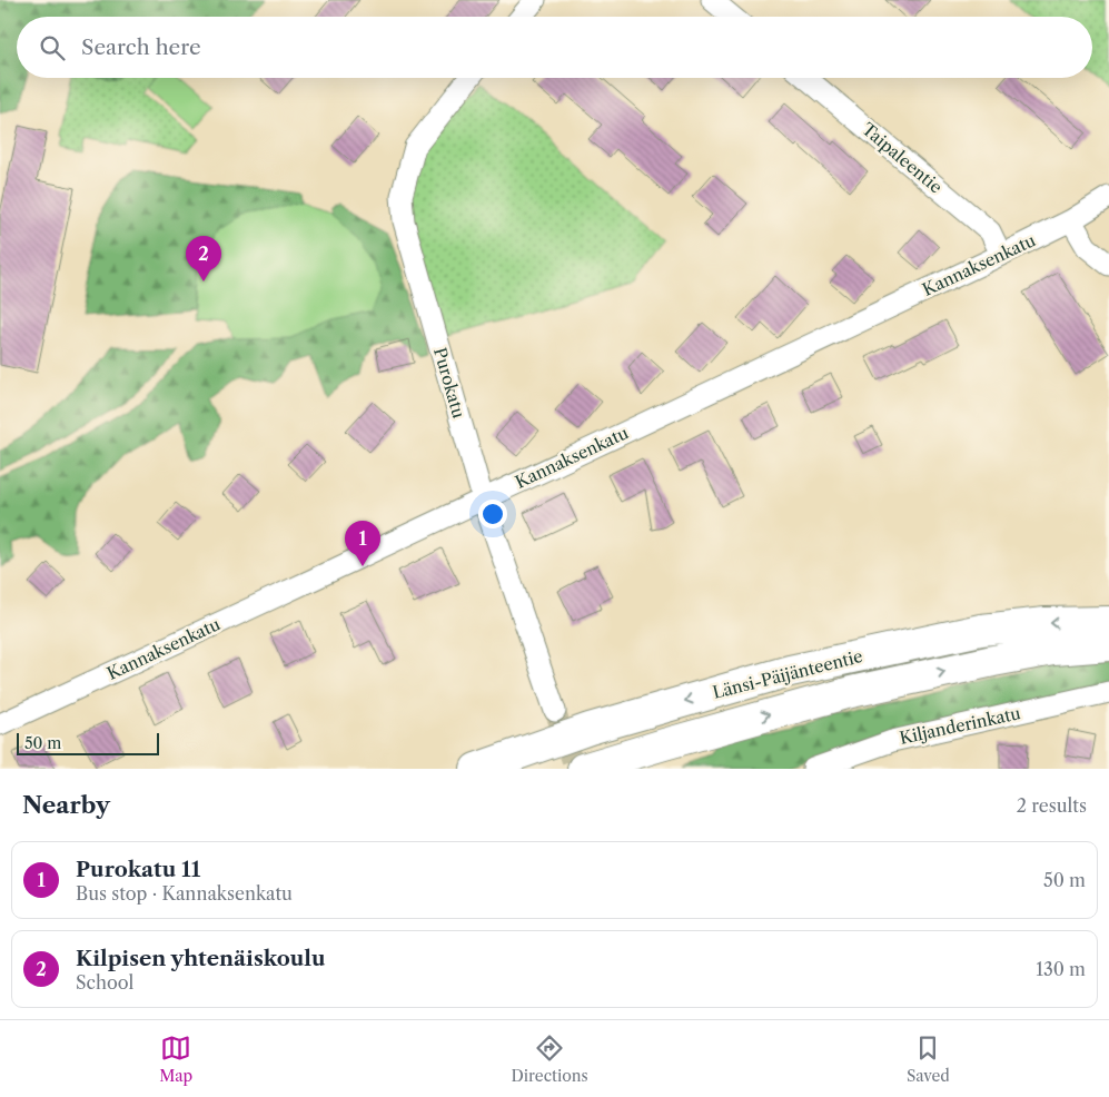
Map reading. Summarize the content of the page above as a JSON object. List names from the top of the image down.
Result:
{
  "streets": {
    "main road": ["Länsi-Päijänteentie"],
    "street": [
      "Taipaleentie",
      "Kannaksenkatu",
      "Purokatu",
      "Kiljanderinkatu"
    ]
  },
  "crossings": [
    ["Taipaleentie", "Kannaksenkatu"],
    ["Kannaksenkatu", "Purokatu"]
  ],
  "scale_bar": "50 m",
  "page": {
    "search": "Search here",
    "pins": ["2", "1"],
    "scale": "50 m",
    "heading": ["Nearby", "2 results"],
    "list": [
      {
        "mark": "1",
        "name": "Purokatu 11",
        "note": "Bus stop · Kannaksenkatu",
        "value": "50 m"
      },
      {
        "mark": "2",
        "name": "Kilpisen yhtenäiskoulu",
        "note": "School",
        "value": "130 m"
      }
    ],
    "nav": ["Map", "Directions", "Saved"]
  }
}
